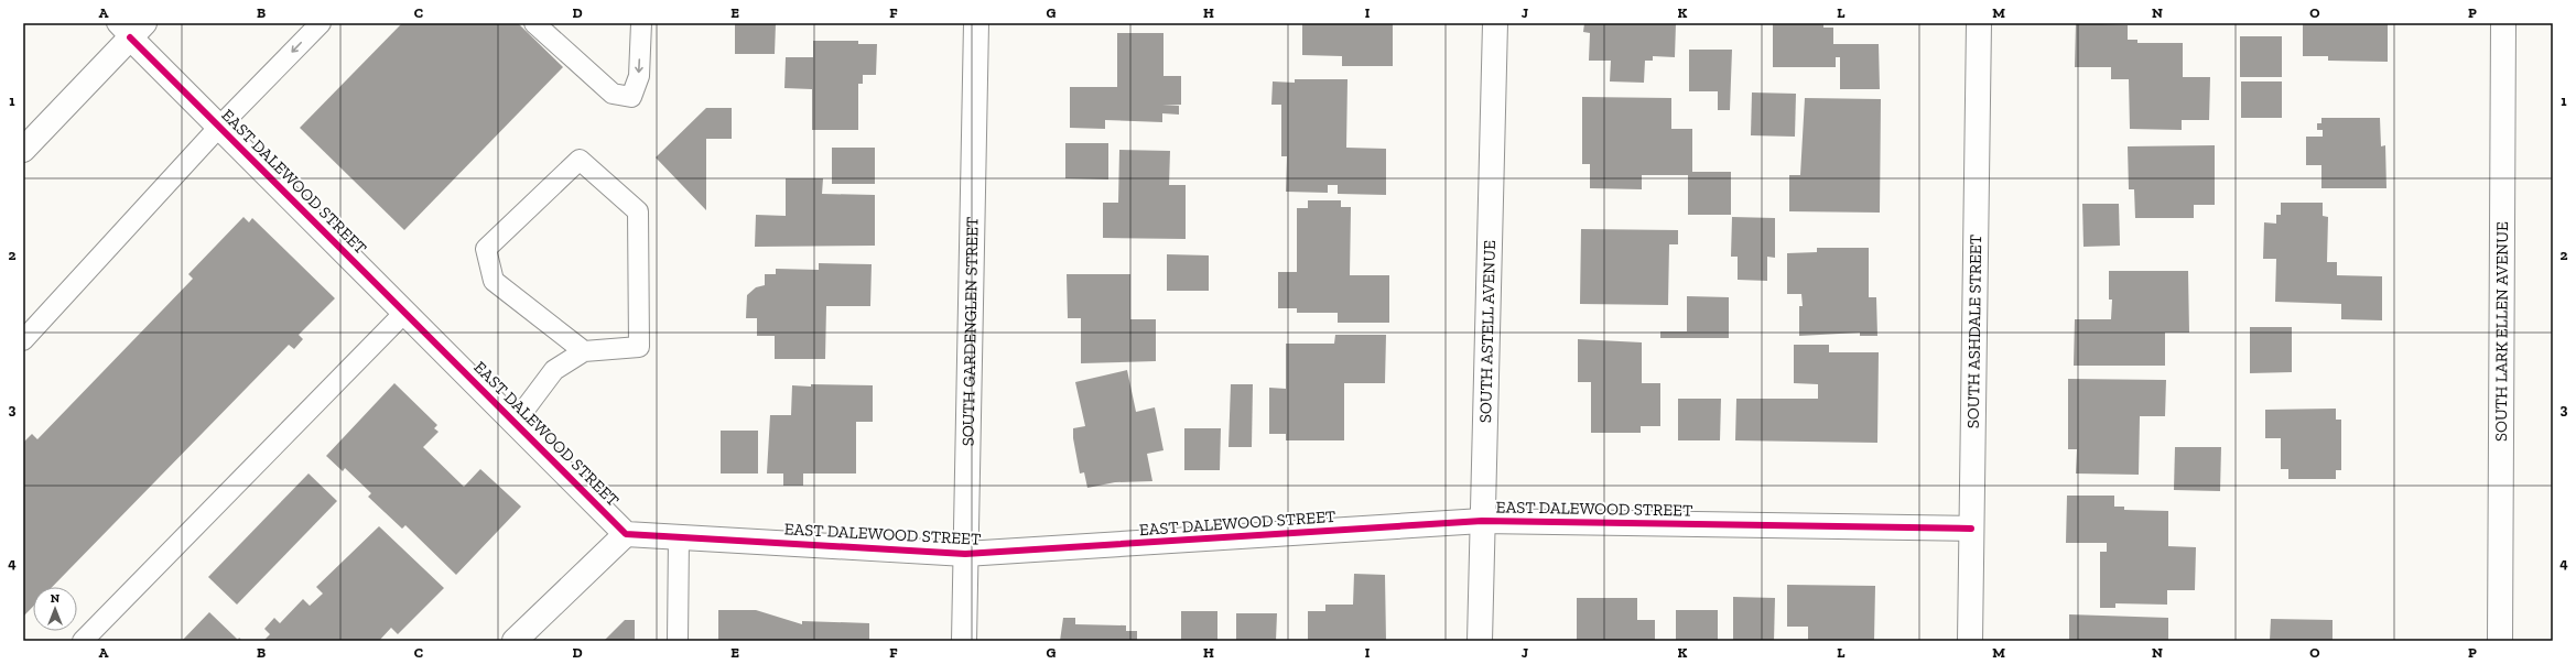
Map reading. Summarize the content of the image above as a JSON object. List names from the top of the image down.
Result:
{
  "streets": {
    "street": [
      "EAST DALEWOOD STREET",
      "SOUTH GARDENGLEN STREET",
      "SOUTH ASTELL AVENUE",
      "SOUTH ASHDALE STREET",
      "SOUTH LARK ELLEN AVENUE"
    ]
  },
  "crossings": [
    ["EAST DALEWOOD STREET", "SOUTH GARDENGLEN STREET"],
    ["EAST DALEWOOD STREET", "SOUTH ASTELL AVENUE"],
    ["EAST DALEWOOD STREET", "SOUTH ASHDALE STREET"]
  ],
  "north": "top",
  "grid": {
    "columns": [
      "A",
      "B",
      "C",
      "D",
      "E",
      "F",
      "G",
      "H",
      "I",
      "J",
      "K",
      "L",
      "M",
      "N",
      "O",
      "P"
    ],
    "rows": [
      "1",
      "2",
      "3",
      "4"
    ]
  }
}
